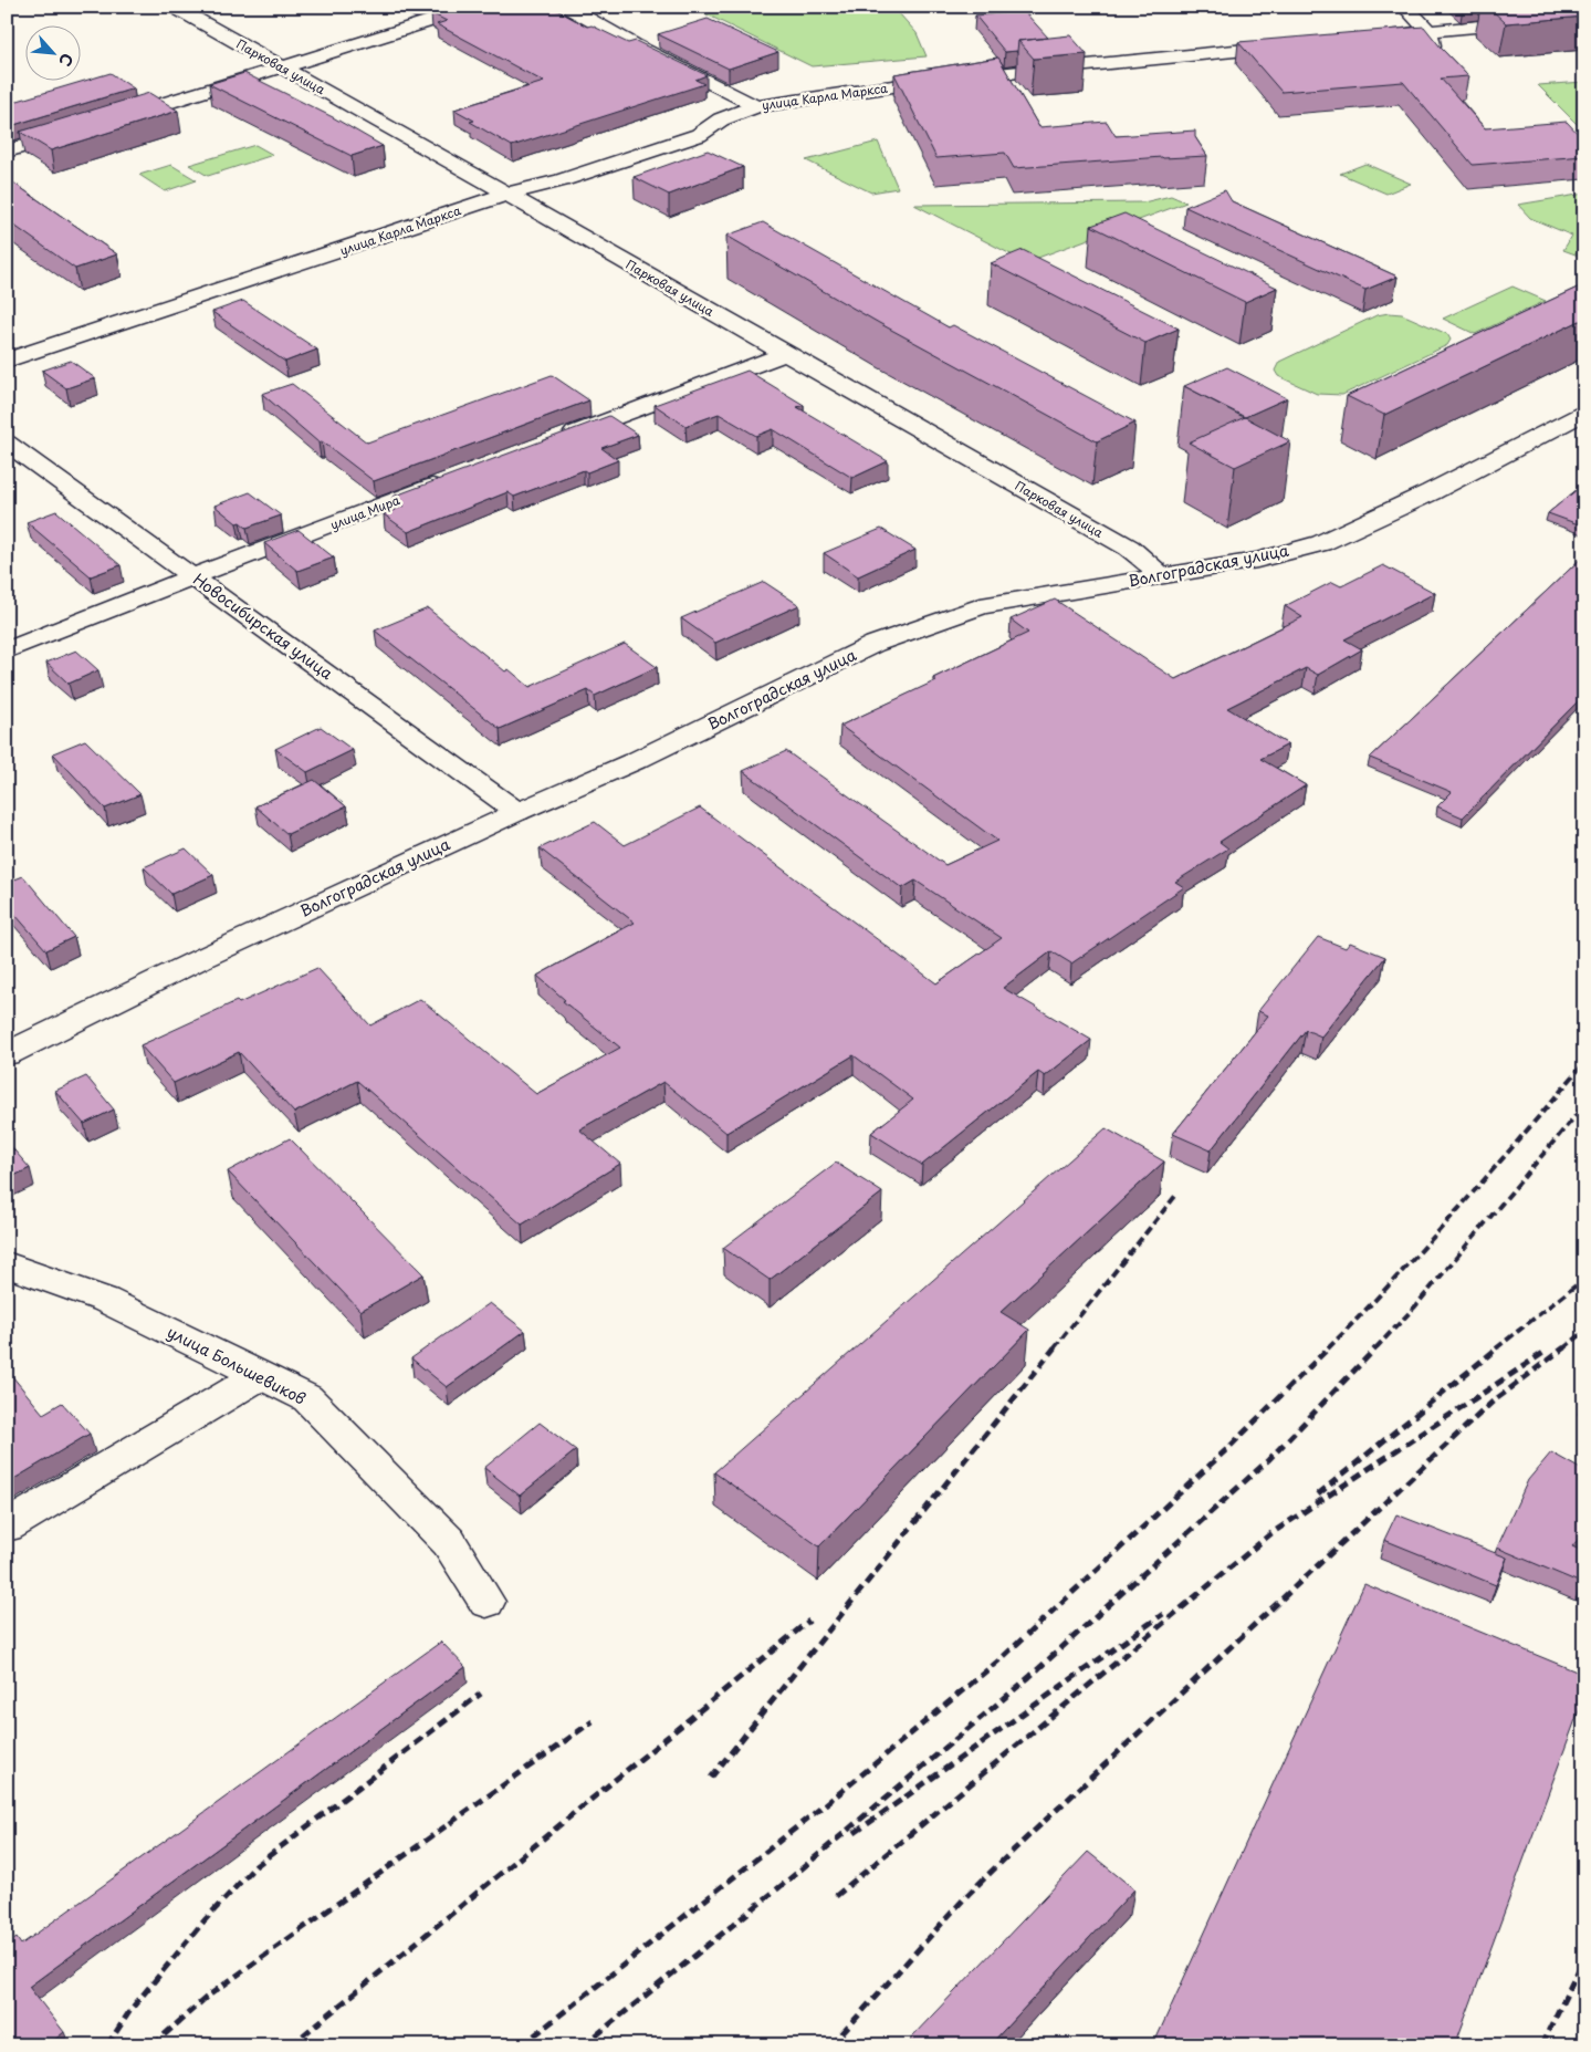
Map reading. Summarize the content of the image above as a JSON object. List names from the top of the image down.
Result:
{
  "streets": {
    "street": [
      "Парковая улица",
      "улица Карла Маркса",
      "улица Мира",
      "Волгоградская улица",
      "Новосибирская улица",
      "улица Большевиков"
    ]
  },
  "crossings": [
    ["Парковая улица", "улица Карла Маркса"],
    ["Парковая улица", "Волгоградская улица"],
    ["улица Мира", "Новосибирская улица"],
    ["Волгоградская улица", "Новосибирская улица"]
  ],
  "north": "bottom right"
}
